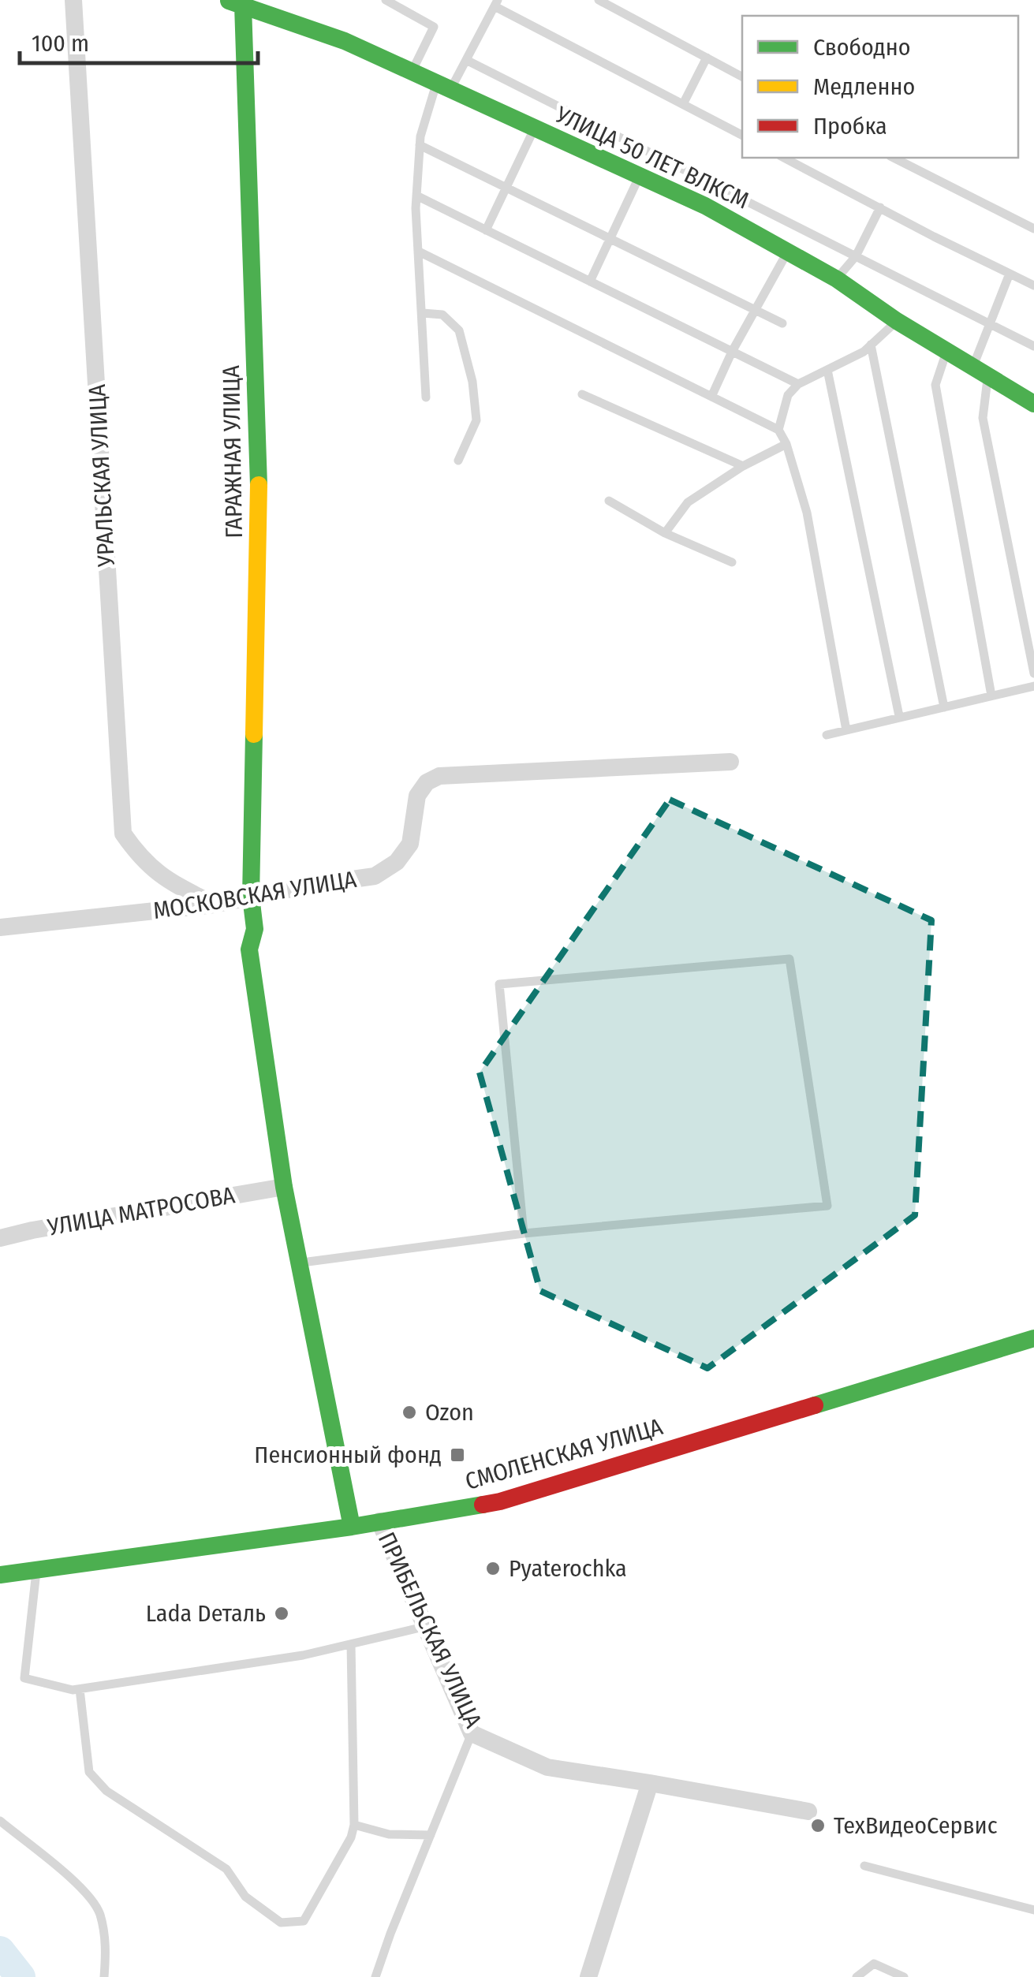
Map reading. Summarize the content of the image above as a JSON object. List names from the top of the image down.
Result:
{
  "streets": {
    "street": [
      "УЛИЦА 50 ЛЕТ ВЛКСМ",
      "ГАРАЖНАЯ УЛИЦА",
      "УРАЛЬСКАЯ УЛИЦА",
      "МОСКОВСКАЯ УЛИЦА",
      "УЛИЦА МАТРОСОВА",
      "СМОЛЕНСКАЯ УЛИЦА",
      "ПРИБЕЛЬСКАЯ УЛИЦА"
    ]
  },
  "crossings": [
    ["УЛИЦА 50 ЛЕТ ВЛКСМ", "ГАРАЖНАЯ УЛИЦА"],
    ["ГАРАЖНАЯ УЛИЦА", "МОСКОВСКАЯ УЛИЦА"],
    ["ГАРАЖНАЯ УЛИЦА", "УЛИЦА МАТРОСОВА"],
    ["ГАРАЖНАЯ УЛИЦА", "СМОЛЕНСКАЯ УЛИЦА"],
    ["УРАЛЬСКАЯ УЛИЦА", "МОСКОВСКАЯ УЛИЦА"],
    ["СМОЛЕНСКАЯ УЛИЦА", "ПРИБЕЛЬСКАЯ УЛИЦА"]
  ],
  "places": {
    "other": [
      "Ozon",
      "Pyaterochka",
      "Lada Dеталь",
      "ТехВидеоСервис"
    ],
    "transit": ["Пенсионный фонд"]
  },
  "legend": ["Свободно", "Медленно", "Пробка"],
  "scale_bar": "100 m"
}
